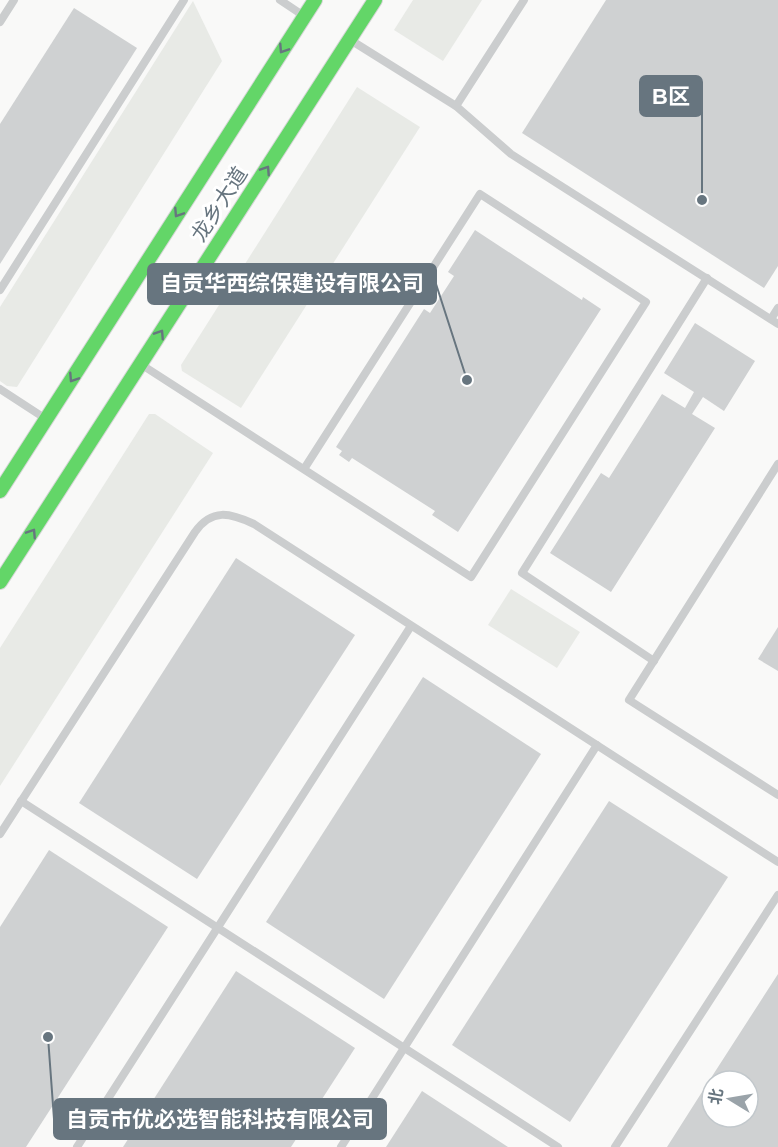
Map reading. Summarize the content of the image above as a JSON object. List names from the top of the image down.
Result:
{
  "streets": {
    "main road": ["龙乡大道"]
  },
  "places": ["B区", "自贡华西综保建设有限公司", "自贡市优必选智能科技有限公司"],
  "north": "left"
}
